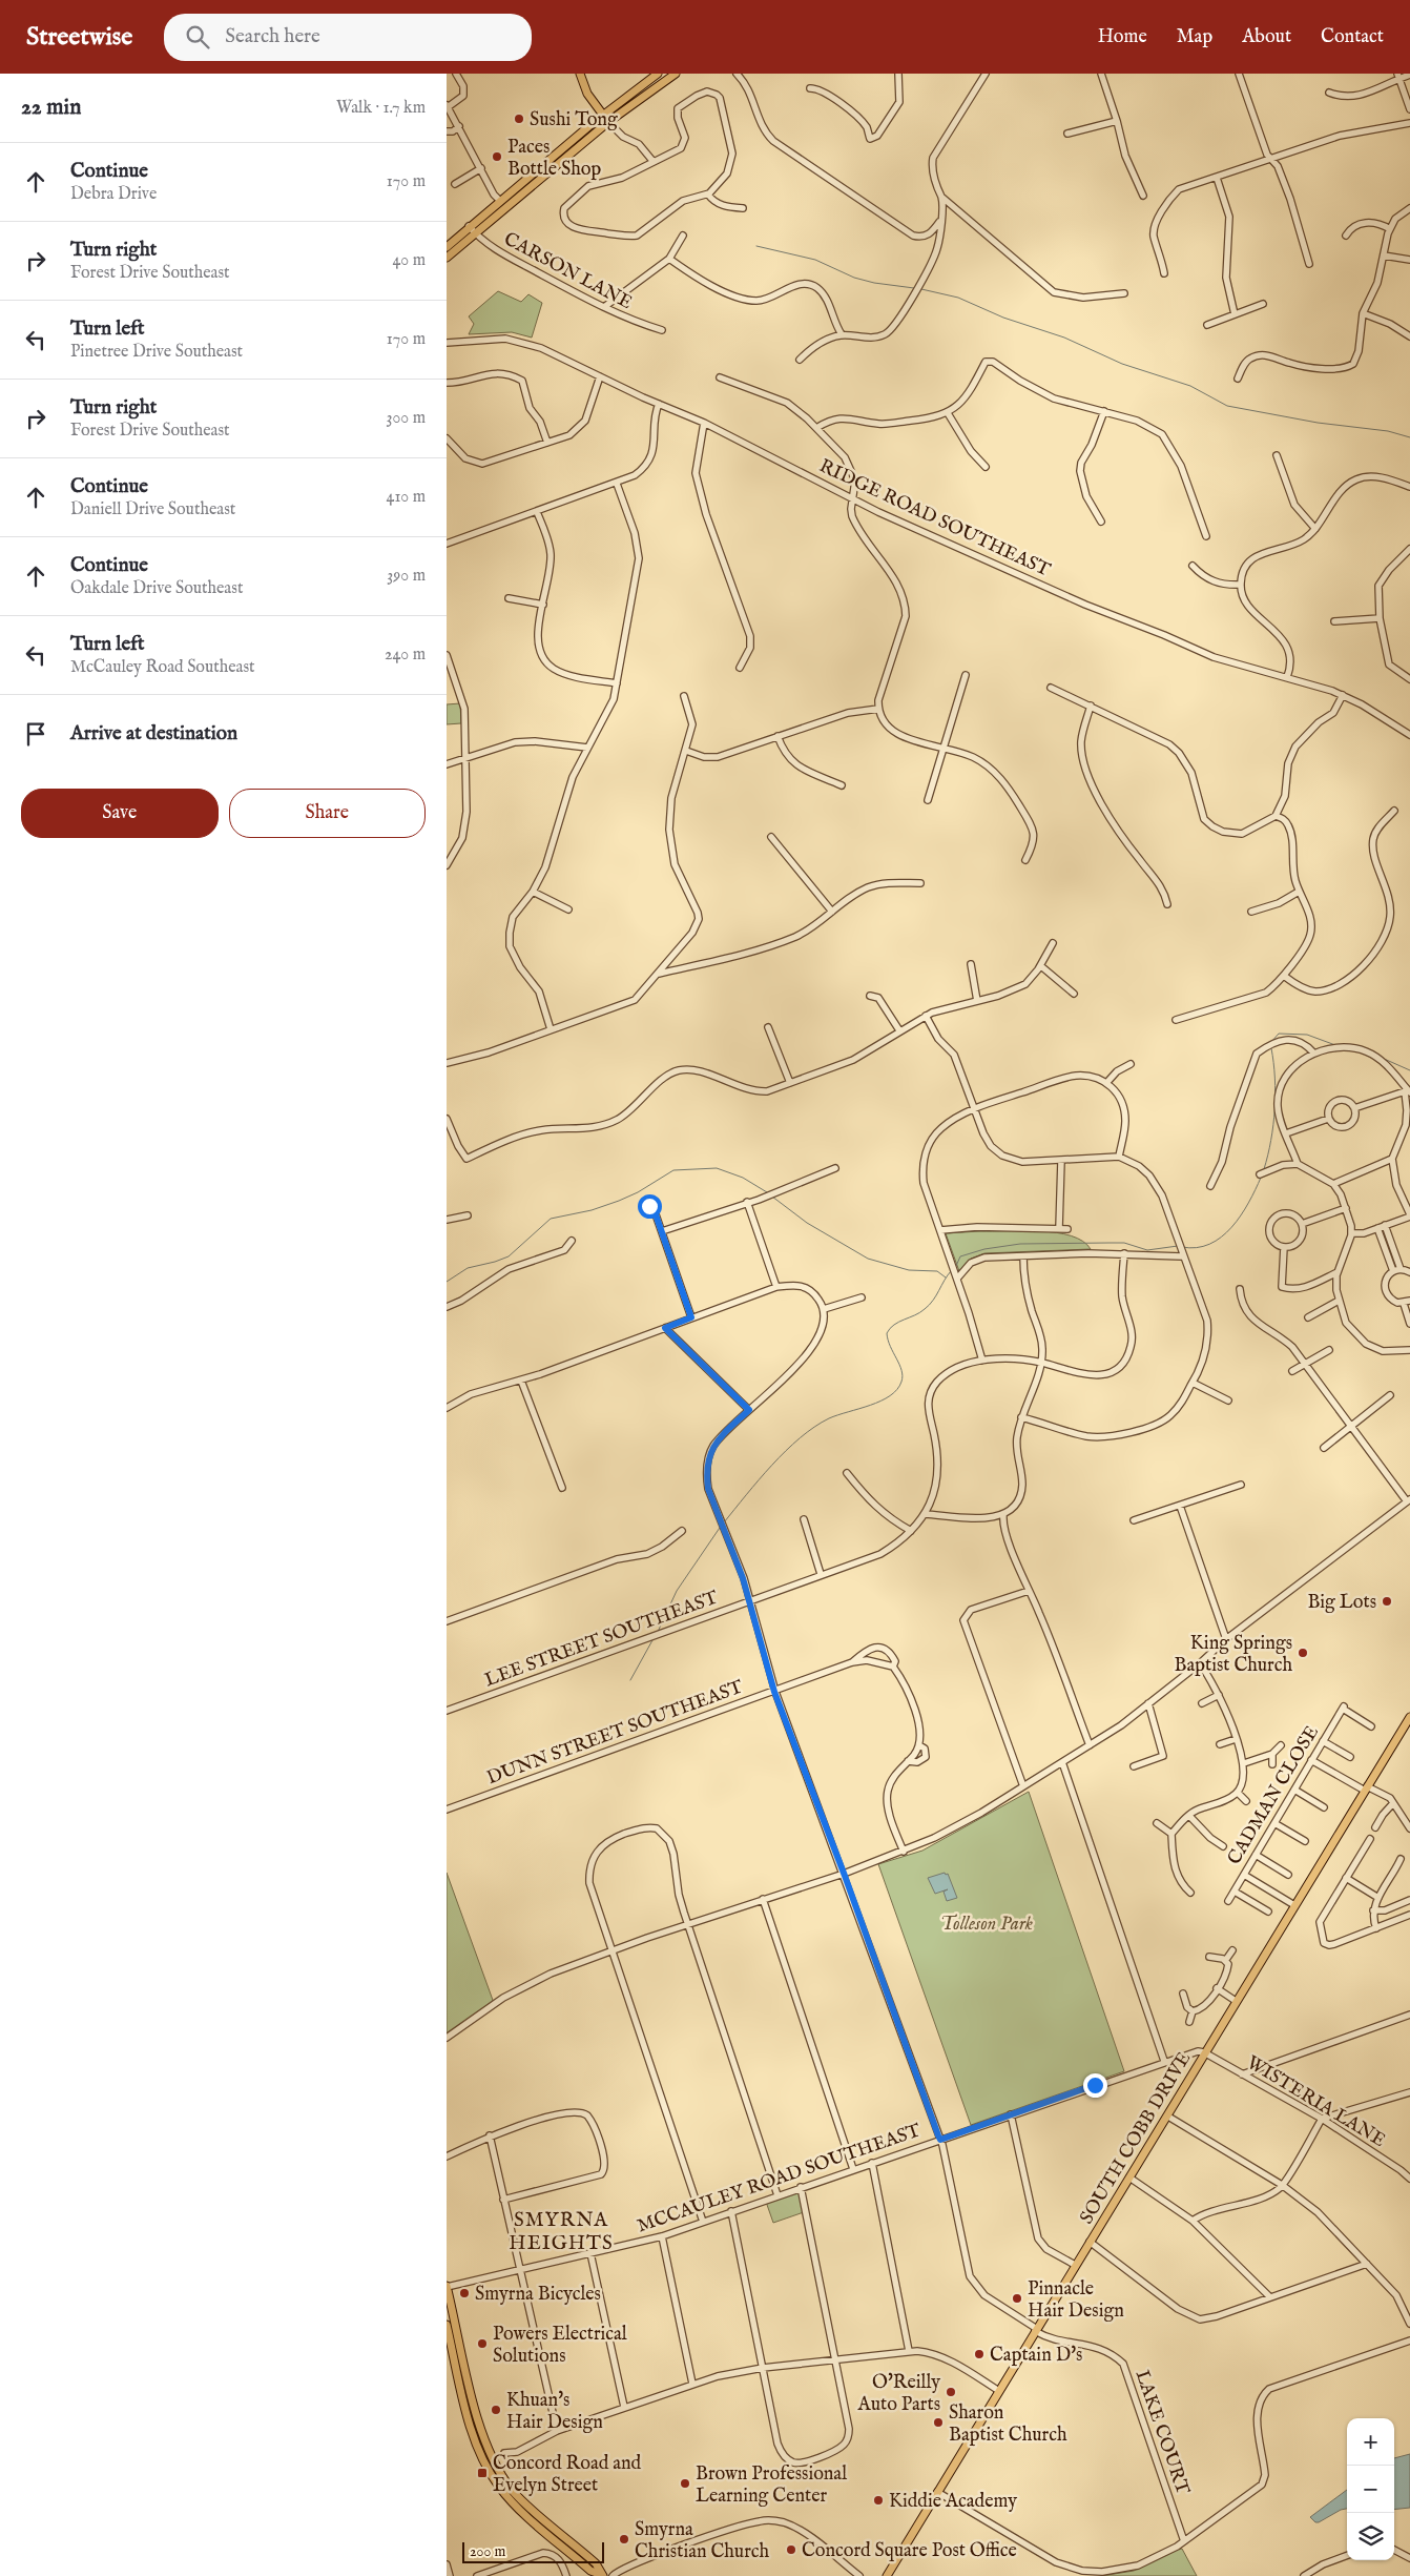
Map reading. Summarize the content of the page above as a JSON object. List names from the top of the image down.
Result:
{
  "streets": {
    "main road": ["SOUTH COBB DRIVE"],
    "street": [
      "CARSON LANE",
      "RIDGE ROAD SOUTHEAST",
      "LEE STREET SOUTHEAST",
      "DUNN STREET SOUTHEAST",
      "CADMAN CLOSE",
      "WISTERIA LANE",
      "MCCAULEY ROAD SOUTHEAST",
      "LAKE COURT"
    ]
  },
  "crossings": [
    ["LEE STREET SOUTHEAST", "LAKE COURT"],
    ["DUNN STREET SOUTHEAST", "LAKE COURT"],
    ["WISTERIA LANE", "SOUTH COBB DRIVE"],
    ["WISTERIA LANE", "MCCAULEY ROAD SOUTHEAST"],
    ["SOUTH COBB DRIVE", "MCCAULEY ROAD SOUTHEAST"],
    ["SOUTH COBB DRIVE", "LAKE COURT"],
    ["MCCAULEY ROAD SOUTHEAST", "LAKE COURT"]
  ],
  "districts": ["SMYRNA HEIGHTS"],
  "parks": ["Tolleson Park"],
  "places": {
    "other": [
      "Sushi Tong",
      "Paces Bottle Shop",
      "Big Lots",
      "King Springs Baptist Church",
      "Smyrna Bicycles",
      "Pinnacle Hair Design",
      "Powers Electrical Solutions",
      "Captain D's",
      "O'Reilly Auto Parts",
      "Khuan's Hair Design",
      "Sharon Baptist Church",
      "Brown Professional Learning Center",
      "Kiddie Academy",
      "Smyrna Christian Church",
      "Concord Square Post Office"
    ],
    "transit": ["Concord Road and Evelyn Street"]
  },
  "scale_bar": "200 m",
  "page": {
    "header": "Streetwise",
    "search": "Search here",
    "nav": [
      "Home",
      "Map",
      "About",
      "Contact"
    ],
    "heading": ["22 min", "Walk · 1.7 km"],
    "list": [
      ["Continue", "Debra Drive", "170 m"],
      ["Turn right", "Forest Drive Southeast", "40 m"],
      ["Turn left", "Pinetree Drive Southeast", "170 m"],
      ["Turn right", "Forest Drive Southeast", "300 m"],
      ["Continue", "Daniell Drive Southeast", "410 m"],
      ["Continue", "Oakdale Drive Southeast", "390 m"],
      ["Turn left", "McCauley Road Southeast", "240 m"],
      "Arrive at destination"
    ],
    "buttons": ["Save", "Share"],
    "map_buttons": ["+", "−"],
    "scale": "200 m"
  }
}
